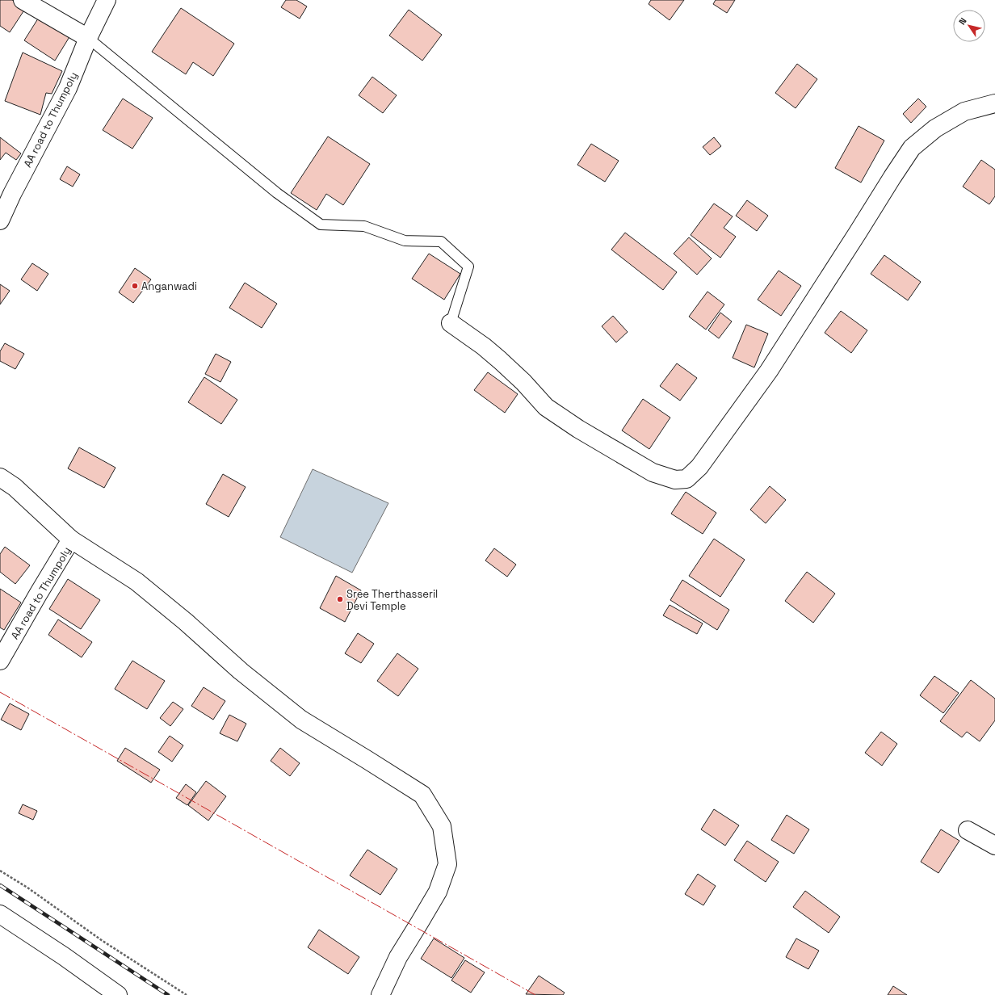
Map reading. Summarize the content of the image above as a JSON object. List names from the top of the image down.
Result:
{
  "streets": {
    "street": ["AA road to Thumpoly"]
  },
  "places": ["Anganwadi", "Sree Therthasseril Devi Temple"],
  "north": "top left"
}
